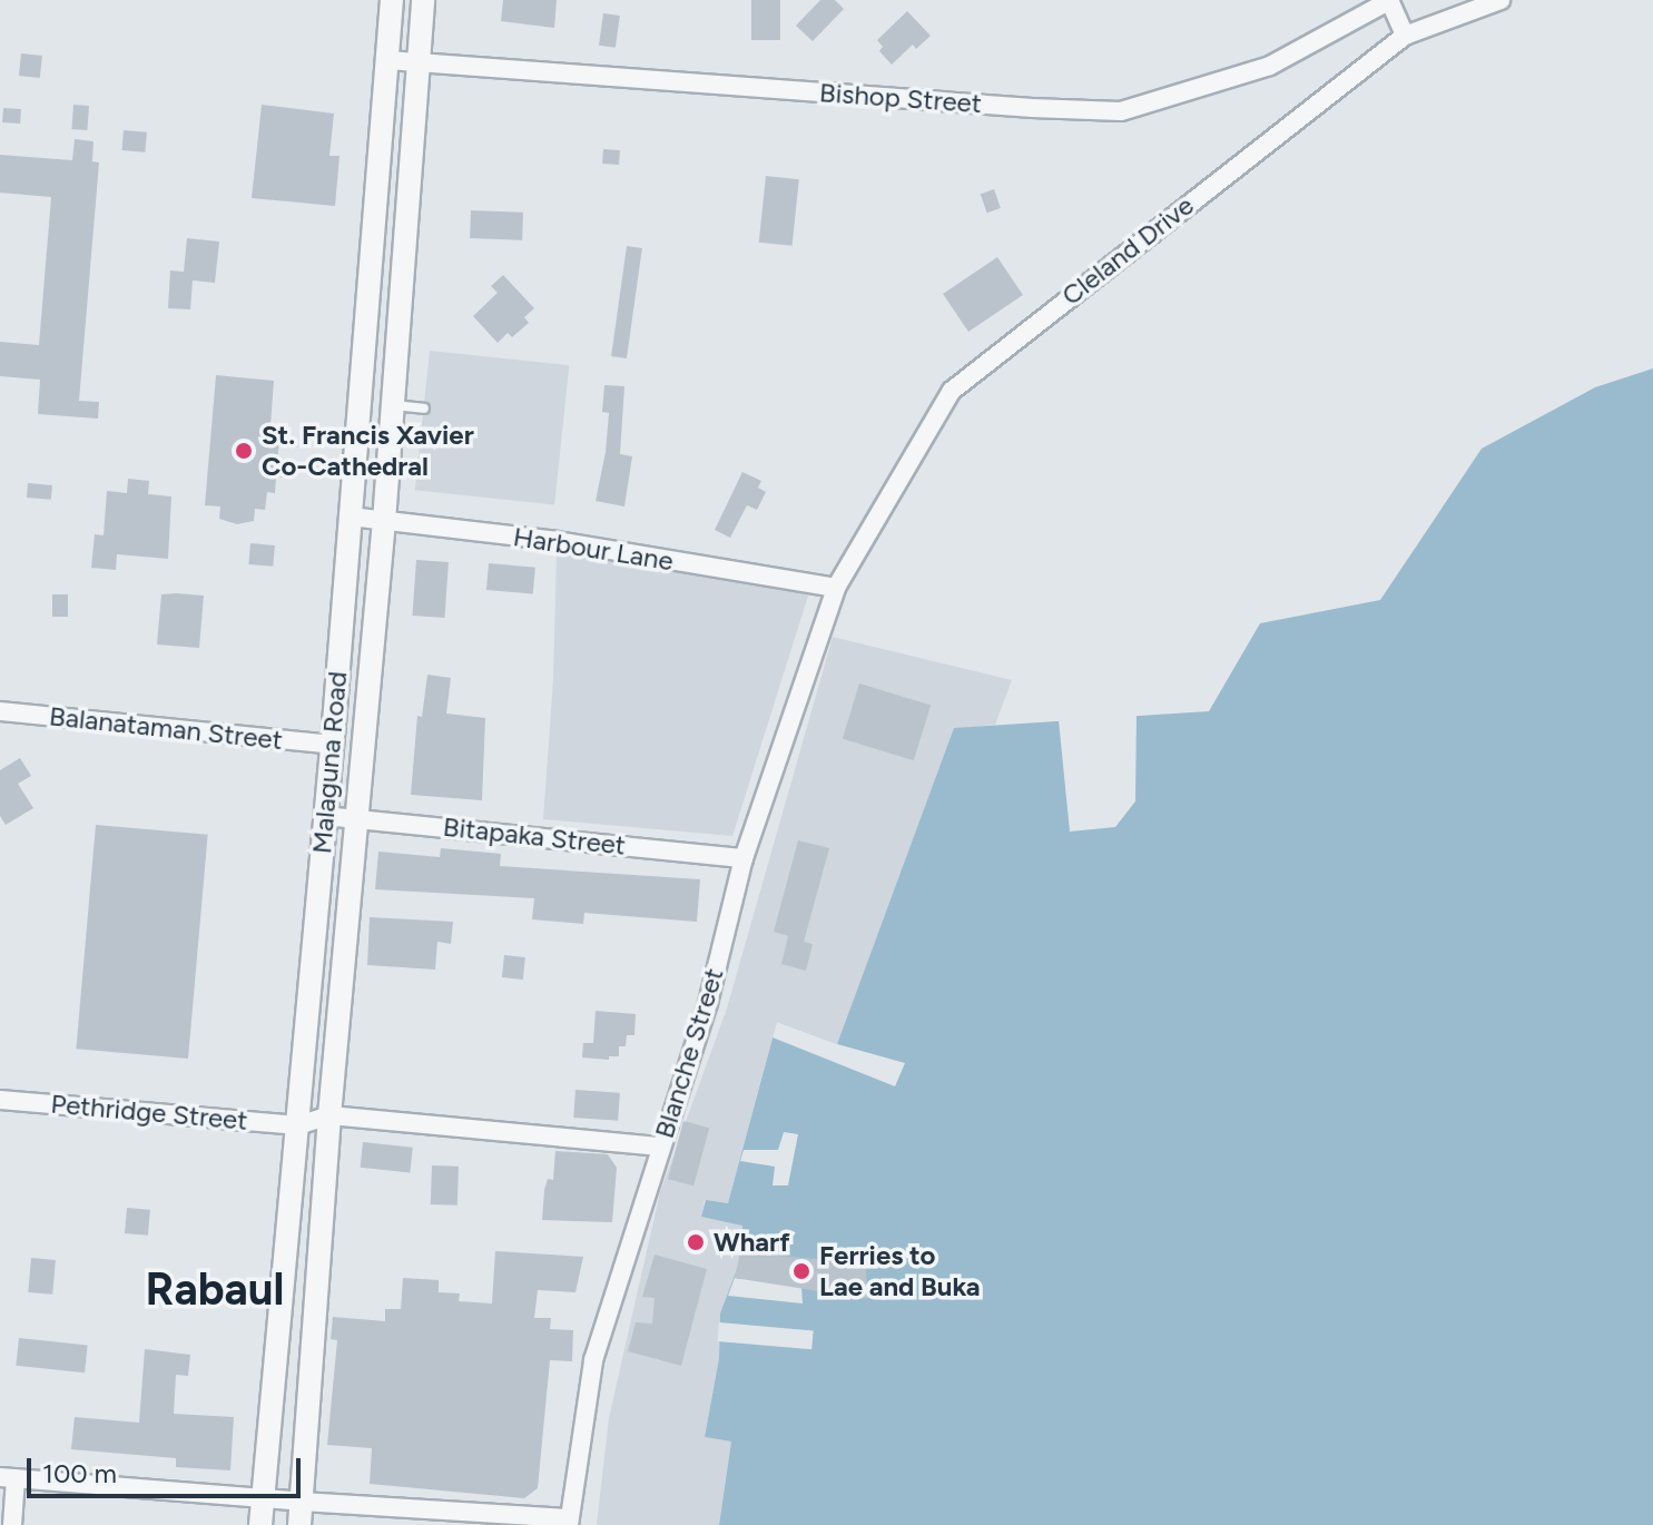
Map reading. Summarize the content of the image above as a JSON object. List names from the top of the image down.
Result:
{
  "streets": {
    "street": [
      "Bishop Street",
      "Cleland Drive",
      "Harbour Lane",
      "Balanataman Street",
      "Malaguna Road",
      "Bitapaka Street",
      "Blanche Street",
      "Pethridge Street"
    ]
  },
  "crossings": [
    ["Bishop Street", "Malaguna Road"],
    ["Cleland Drive", "Harbour Lane"],
    ["Cleland Drive", "Blanche Street"],
    ["Harbour Lane", "Malaguna Road"],
    ["Harbour Lane", "Blanche Street"],
    ["Balanataman Street", "Malaguna Road"],
    ["Malaguna Road", "Bitapaka Street"],
    ["Malaguna Road", "Pethridge Street"],
    ["Bitapaka Street", "Blanche Street"]
  ],
  "districts": ["Rabaul"],
  "places": ["St. Francis Xavier Co-Cathedral", "Wharf", "Ferries to Lae and Buka"],
  "scale_bar": "100 m"
}
